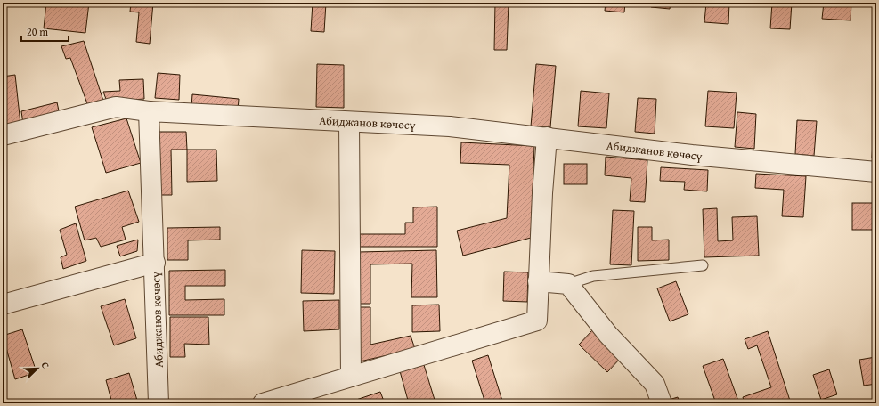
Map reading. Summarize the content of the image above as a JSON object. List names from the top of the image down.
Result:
{
  "streets": {
    "street": ["Абиджанов көчөсү"]
  },
  "scale_bar": "20 m",
  "north": "top right"
}
